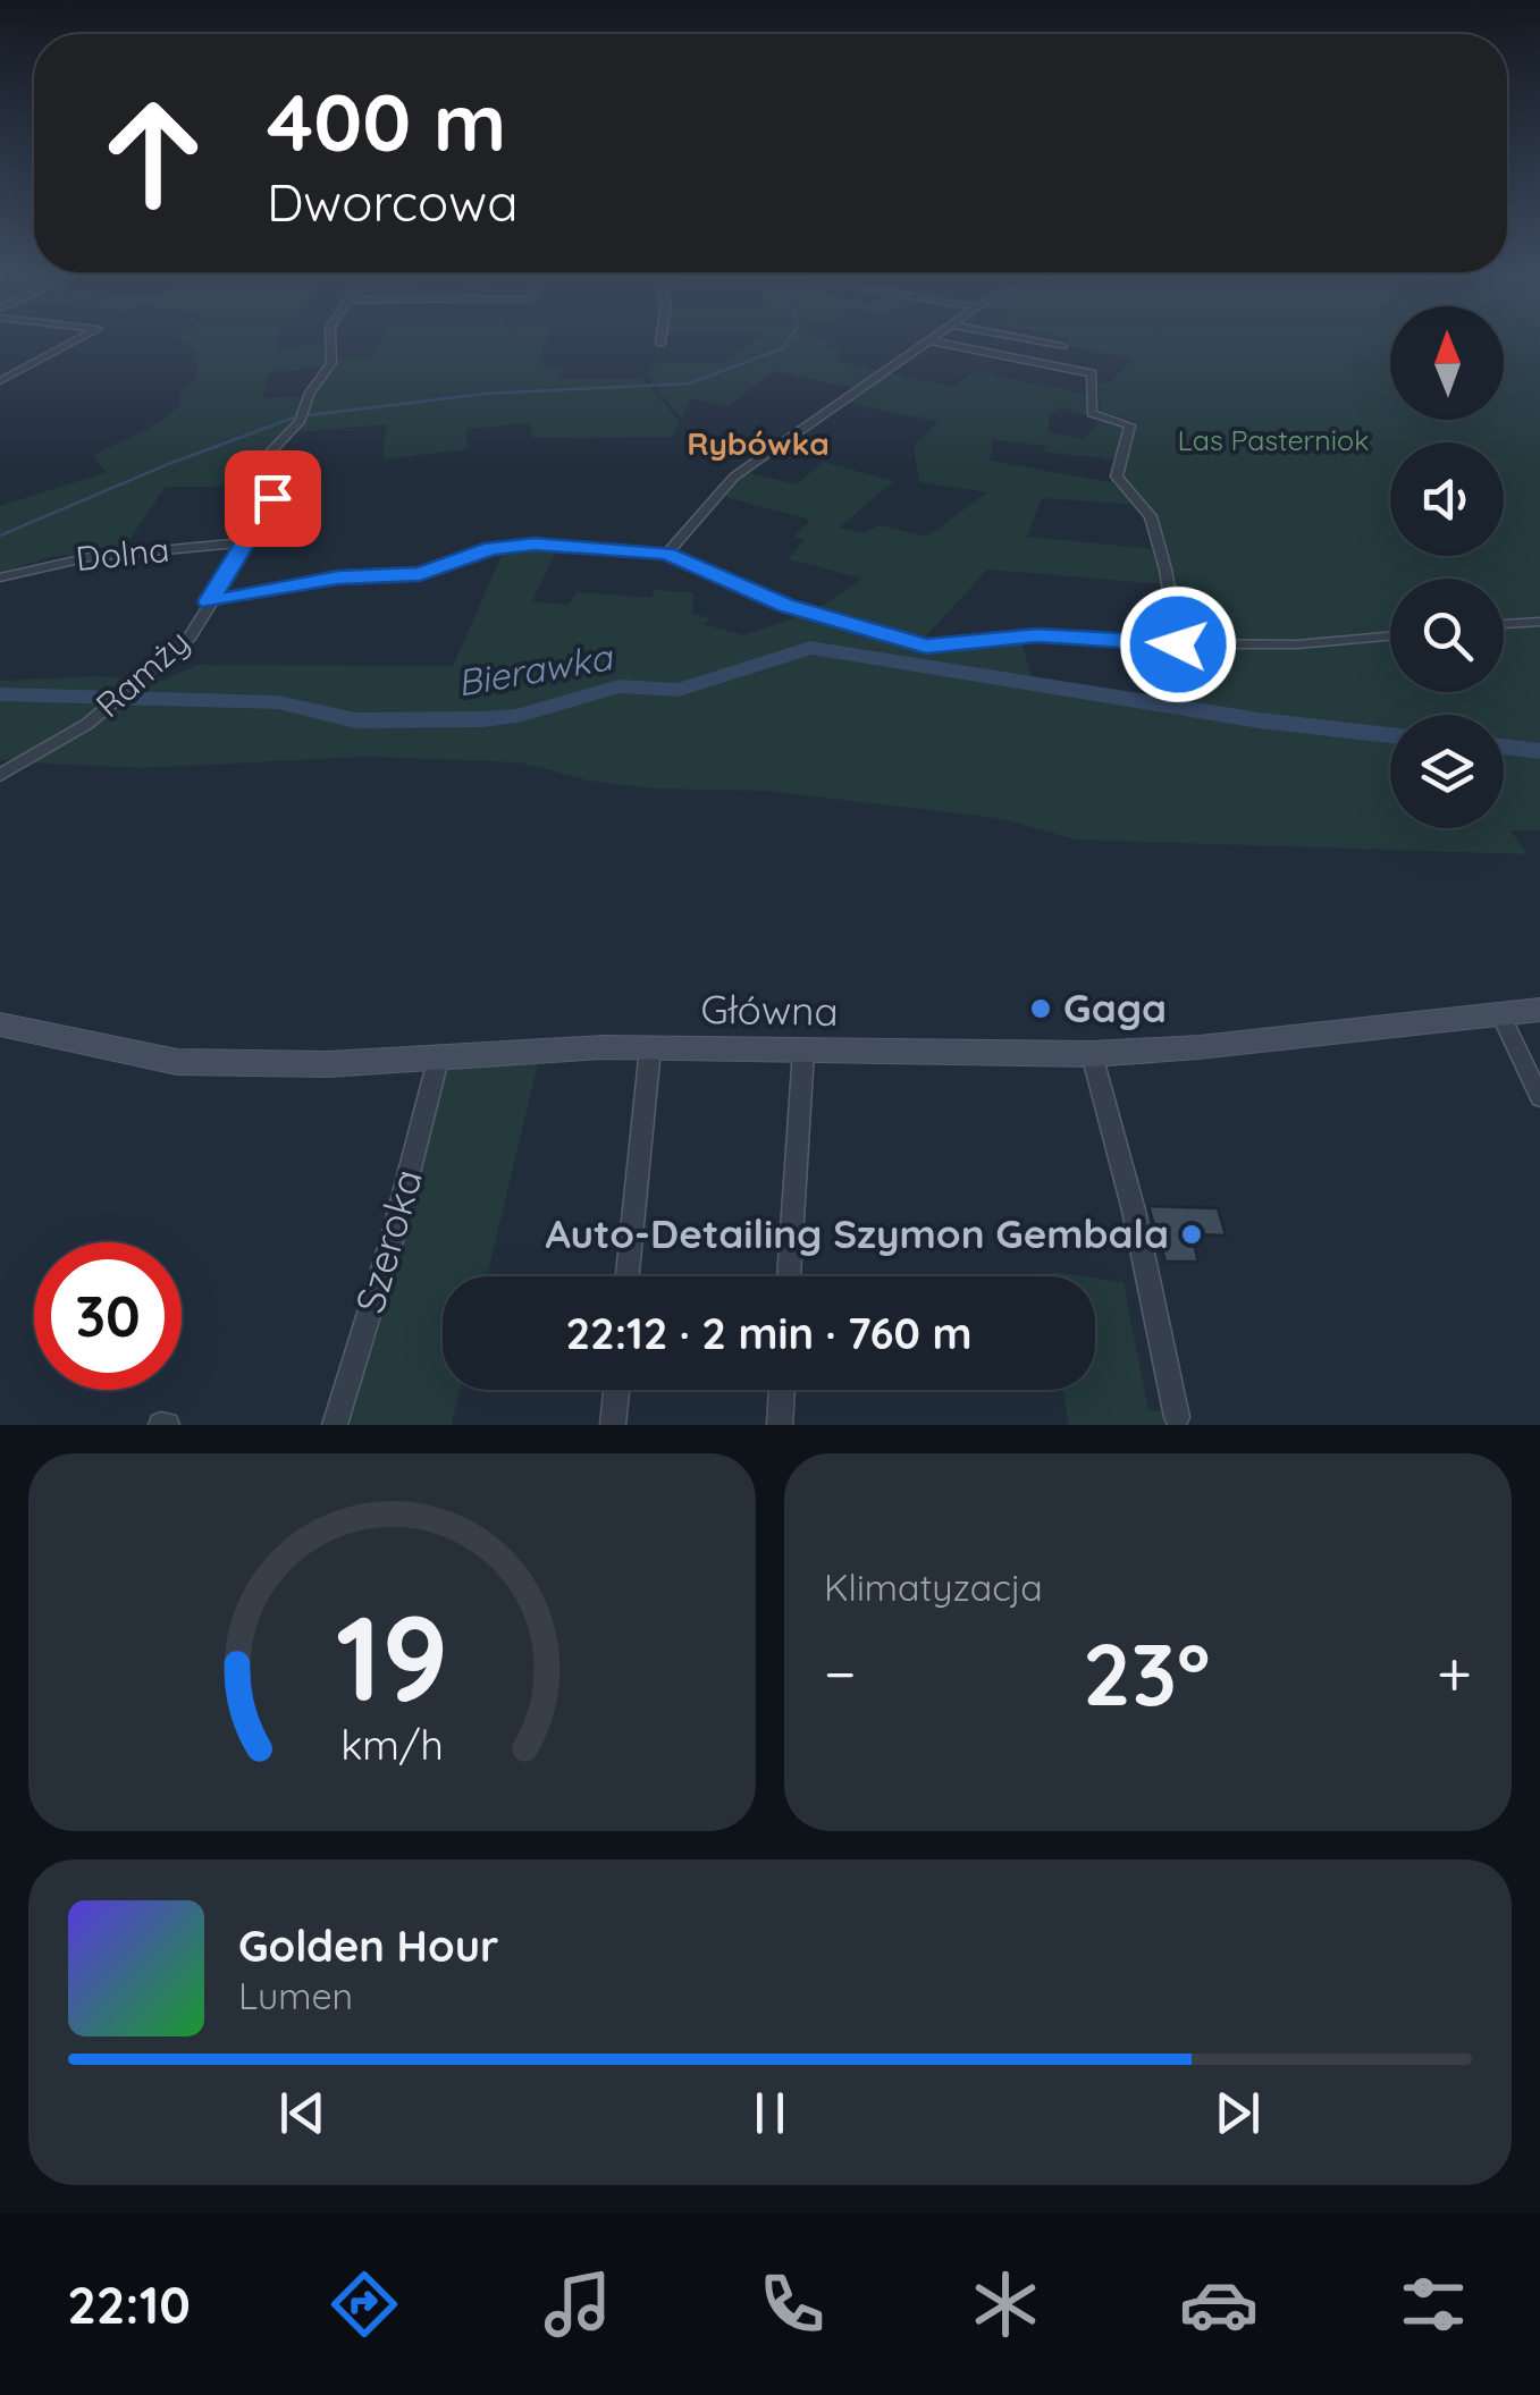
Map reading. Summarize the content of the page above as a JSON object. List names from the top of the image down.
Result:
{
  "streets": {
    "main road": ["Główna"],
    "street": ["Dolna", "Ramży", "Szeroka"]
  },
  "crossings": [
    ["Dolna", "Ramży"],
    ["Główna", "Szeroka"]
  ],
  "districts": ["Rybówka"],
  "water": ["Bierawka"],
  "parks": ["Las Pasterniok"],
  "places": ["Gaga", "Auto-Detailing Szymon Gembala"],
  "north": "top",
  "page": {
    "turn": ["400 m", "Dworcowa"],
    "limit": "30",
    "trip": "22:12 · 2 min · 760 m",
    "tile": "Klimatyzacja",
    "heat": ["−", "23°", "+"],
    "song": ["Golden Hour", "Lumen"],
    "tabs": "22:10",
    "gauge": ["19", "km/h"]
  }
}
